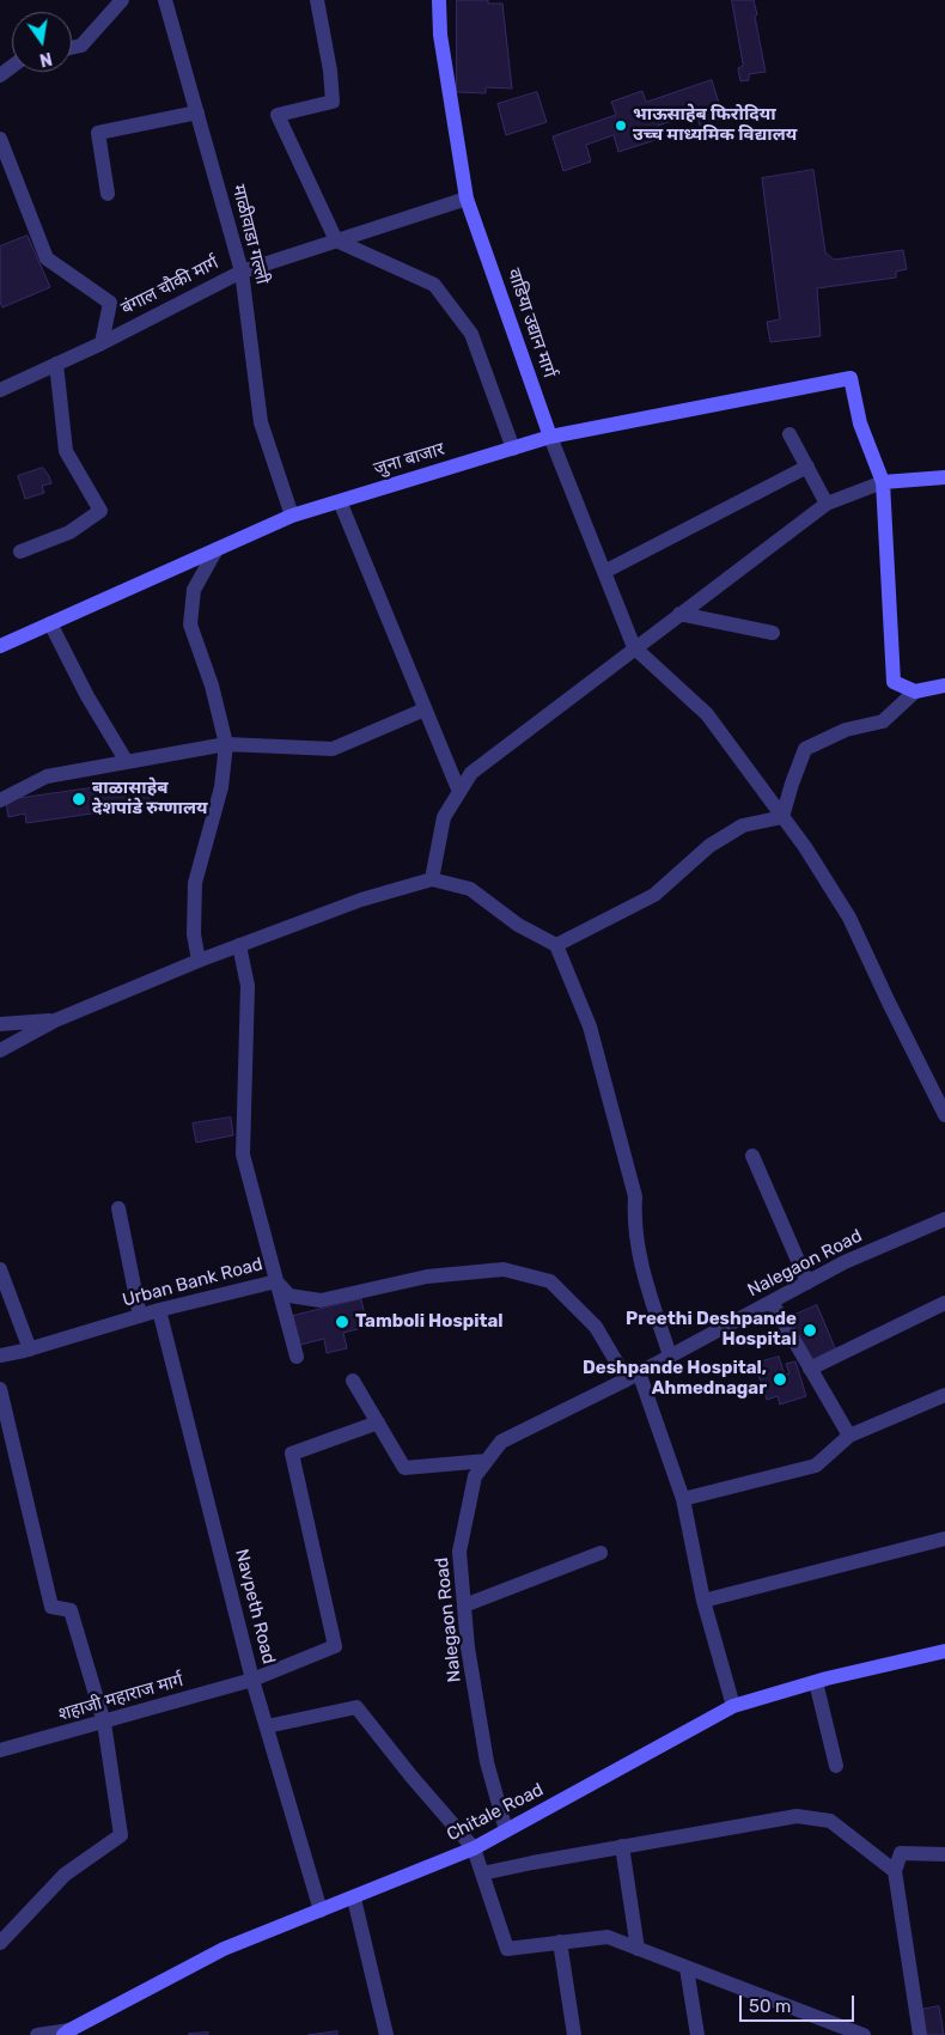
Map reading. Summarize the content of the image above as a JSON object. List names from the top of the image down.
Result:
{
  "streets": {
    "street": [
      "माळीवाडा गल्ली",
      "बंगाल चौकी मार्ग",
      "वाडिया उद्यान मार्ग",
      "जुना बाजार",
      "Nalegaon Road",
      "Urban Bank Road",
      "Navpeth Road",
      "शहाजी महाराज मार्ग",
      "Chitale Road"
    ]
  },
  "crossings": [
    ["माळीवाडा गल्ली", "बंगाल चौकी मार्ग"],
    ["माळीवाडा गल्ली", "जुना बाजार"],
    ["बंगाल चौकी मार्ग", "वाडिया उद्यान मार्ग"],
    ["वाडिया उद्यान मार्ग", "जुना बाजार"],
    ["Nalegaon Road", "Urban Bank Road"],
    ["Nalegaon Road", "Chitale Road"],
    ["Urban Bank Road", "Navpeth Road"],
    ["Urban Bank Road", "Chitale Road"],
    ["Navpeth Road", "शहाजी महाराज मार्ग"],
    ["Navpeth Road", "Chitale Road"]
  ],
  "places": [
    "भाऊसाहेब फिरोदिया उच्च माध्यमिक विद्यालय",
    "बाळासाहेब देशपांडे रुग्णालय",
    "Tamboli Hospital",
    "Preethi Deshpande Hospital",
    "Deshpande Hospital, Ahmednagar"
  ],
  "scale_bar": "50 m",
  "north": "bottom"
}
